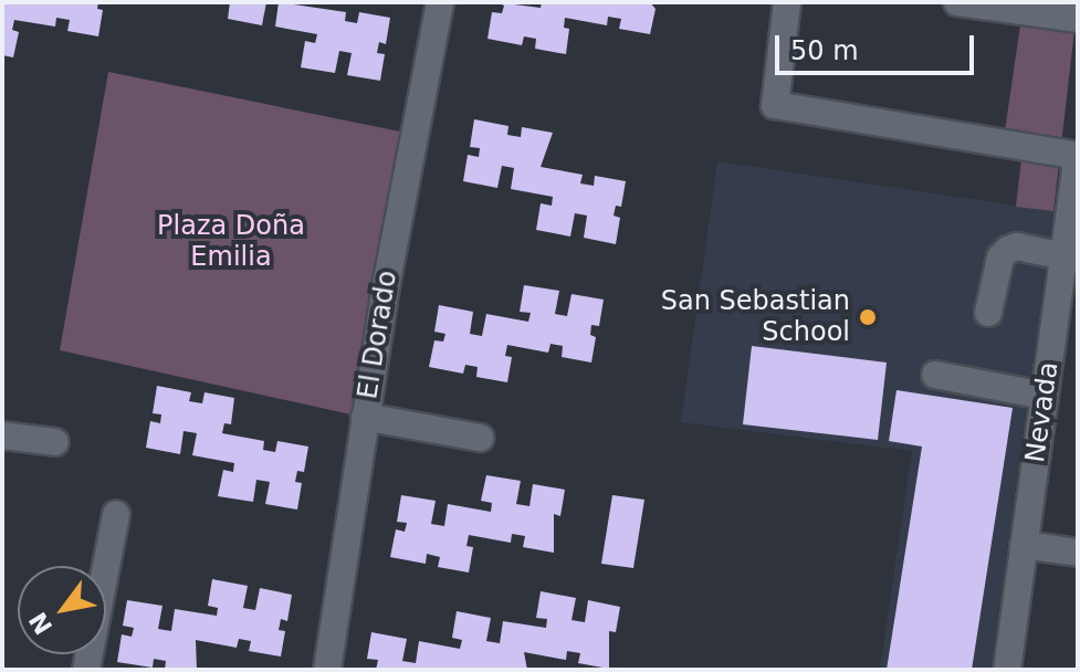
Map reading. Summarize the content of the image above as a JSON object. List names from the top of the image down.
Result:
{
  "streets": {
    "street": ["El Dorado", "Nevada"]
  },
  "parks": ["Plaza Doña Emilia"],
  "places": ["San Sebastian School"],
  "scale_bar": "50 m",
  "north": "bottom left"
}
